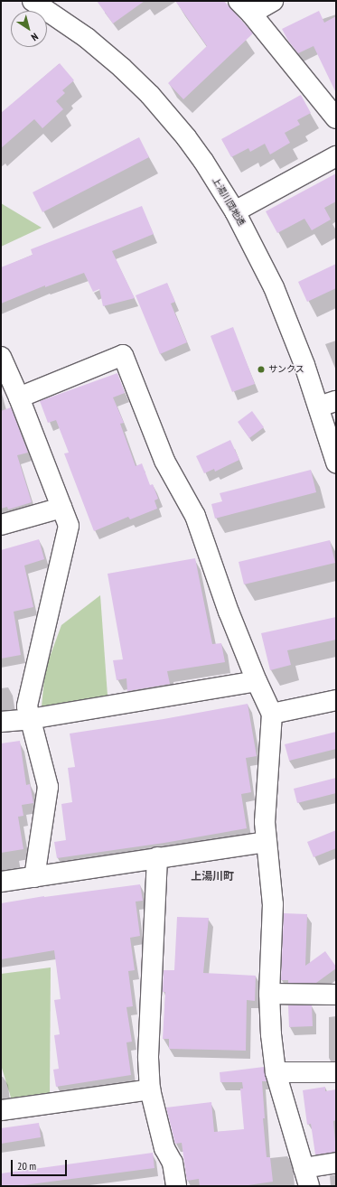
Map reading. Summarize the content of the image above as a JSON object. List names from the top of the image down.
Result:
{
  "streets": {
    "street": ["上湯川団地通"]
  },
  "districts": ["上湯川町"],
  "places": ["サンクス"],
  "scale_bar": "20 m",
  "north": "bottom right"
}
